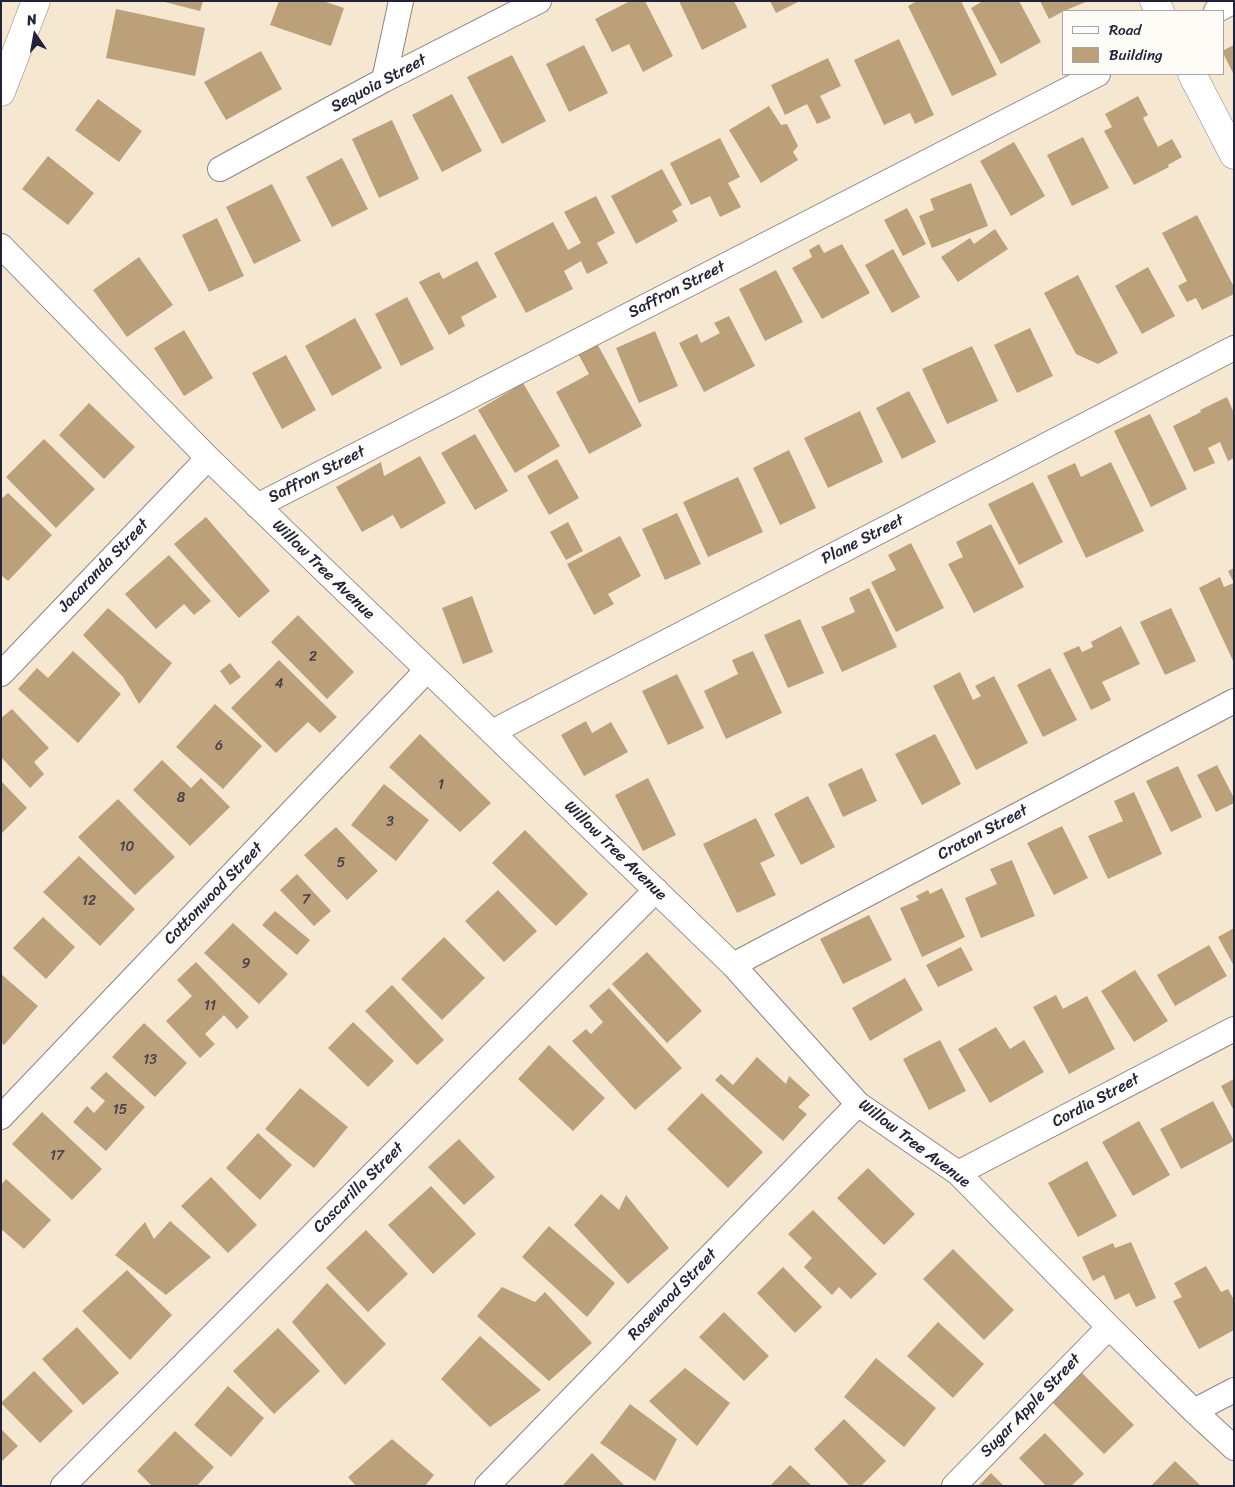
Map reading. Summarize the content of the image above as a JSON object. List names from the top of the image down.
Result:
{
  "streets": {
    "street": [
      "Sequoia Street",
      "Saffron Street",
      "Plane Street",
      "Jacaranda Street",
      "Willow Tree Avenue",
      "Croton Street",
      "Cottonwood Street",
      "Cordia Street",
      "Cascarilla Street",
      "Rosewood Street",
      "Sugar Apple Street"
    ]
  },
  "crossings": [
    ["Saffron Street", "Willow Tree Avenue"],
    ["Plane Street", "Willow Tree Avenue"],
    ["Jacaranda Street", "Willow Tree Avenue"],
    ["Willow Tree Avenue", "Croton Street"],
    ["Willow Tree Avenue", "Cottonwood Street"],
    ["Willow Tree Avenue", "Cordia Street"],
    ["Willow Tree Avenue", "Cascarilla Street"],
    ["Willow Tree Avenue", "Rosewood Street"],
    ["Willow Tree Avenue", "Sugar Apple Street"]
  ],
  "house_numbers": [
    "2",
    "4",
    "6",
    "1",
    "8",
    "3",
    "10",
    "5",
    "7",
    "12",
    "9",
    "11",
    "13",
    "15",
    "17"
  ],
  "legend": ["Road", "Building"],
  "north": "top"
}
